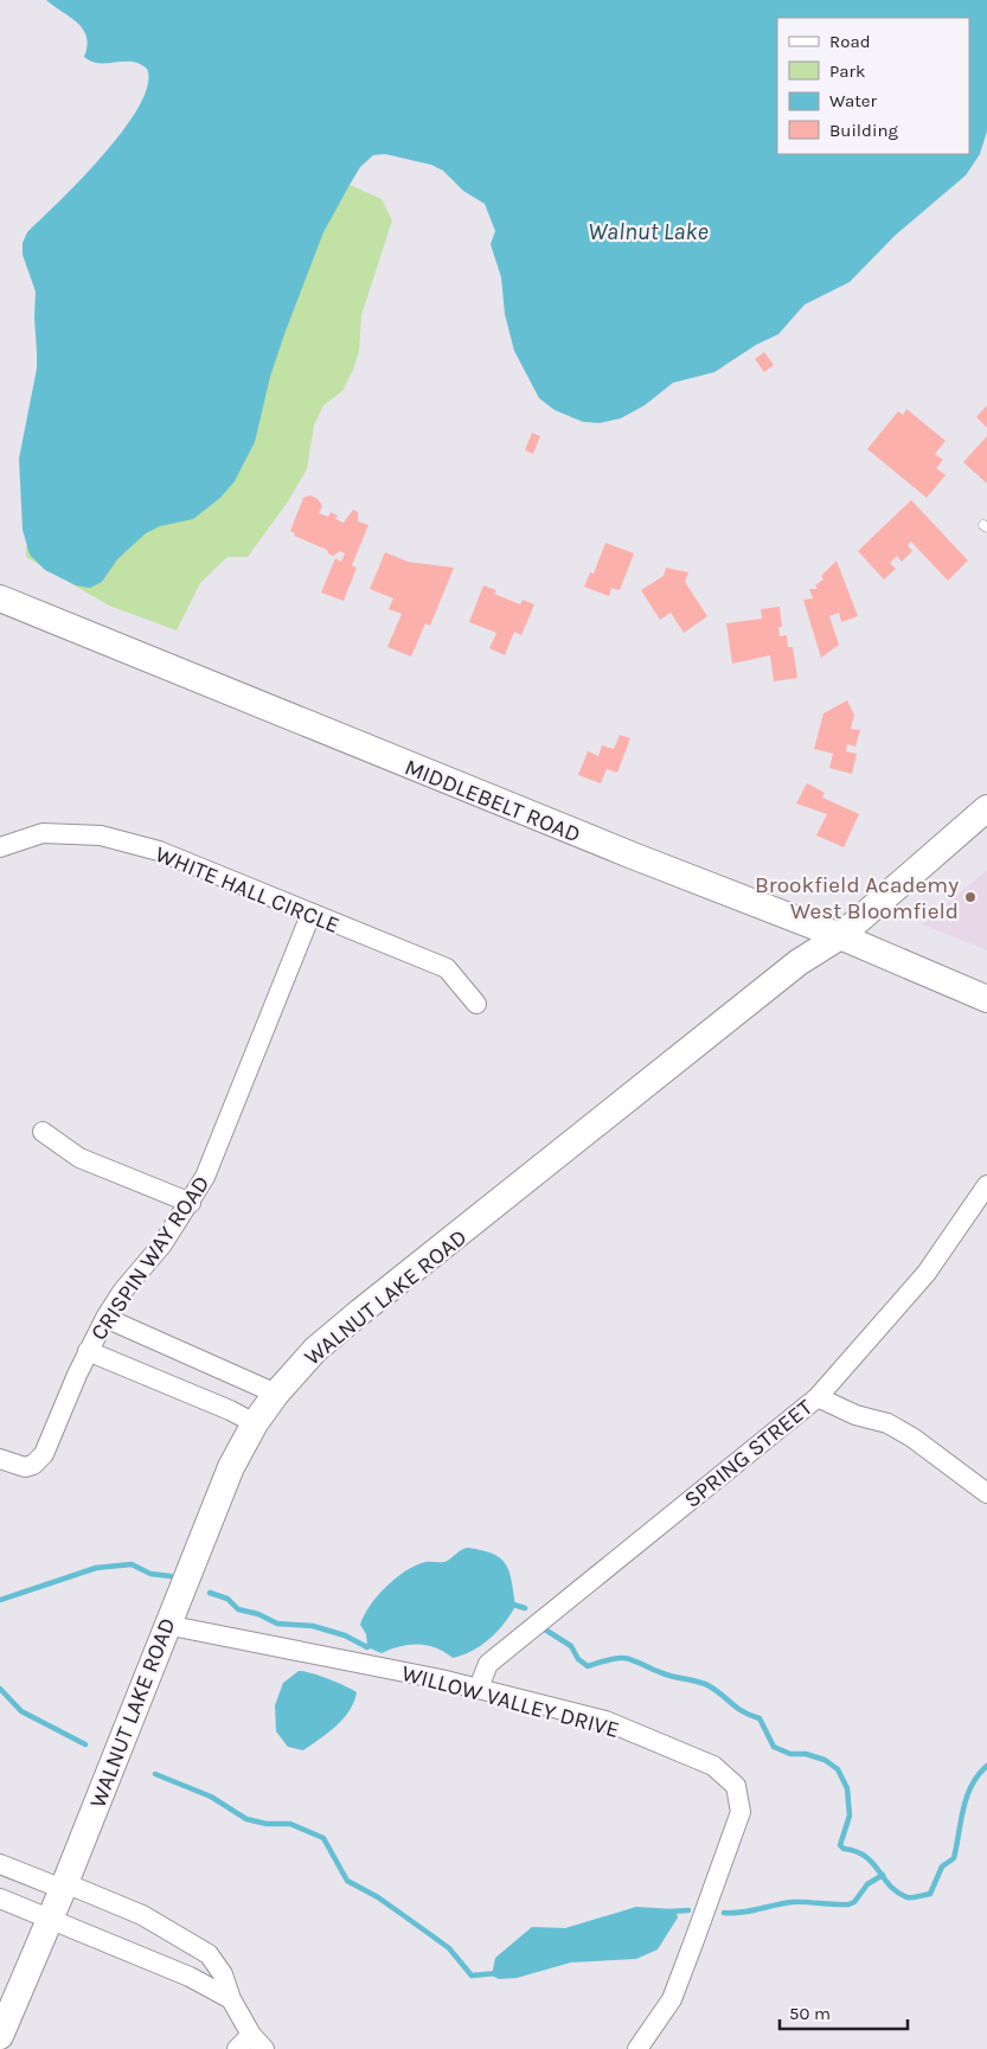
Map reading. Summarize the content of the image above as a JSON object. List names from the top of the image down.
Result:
{
  "streets": {
    "street": [
      "MIDDLEBELT ROAD",
      "WHITE HALL CIRCLE",
      "CRISPIN WAY ROAD",
      "WALNUT LAKE ROAD",
      "SPRING STREET",
      "WILLOW VALLEY DRIVE"
    ]
  },
  "crossings": [
    ["MIDDLEBELT ROAD", "WALNUT LAKE ROAD"],
    ["WHITE HALL CIRCLE", "CRISPIN WAY ROAD"],
    ["WALNUT LAKE ROAD", "WILLOW VALLEY DRIVE"],
    ["SPRING STREET", "WILLOW VALLEY DRIVE"]
  ],
  "water": ["Walnut Lake"],
  "places": ["Brookfield Academy West Bloomfield"],
  "legend": [
    "Road",
    "Park",
    "Water",
    "Building"
  ],
  "scale_bar": "50 m"
}
